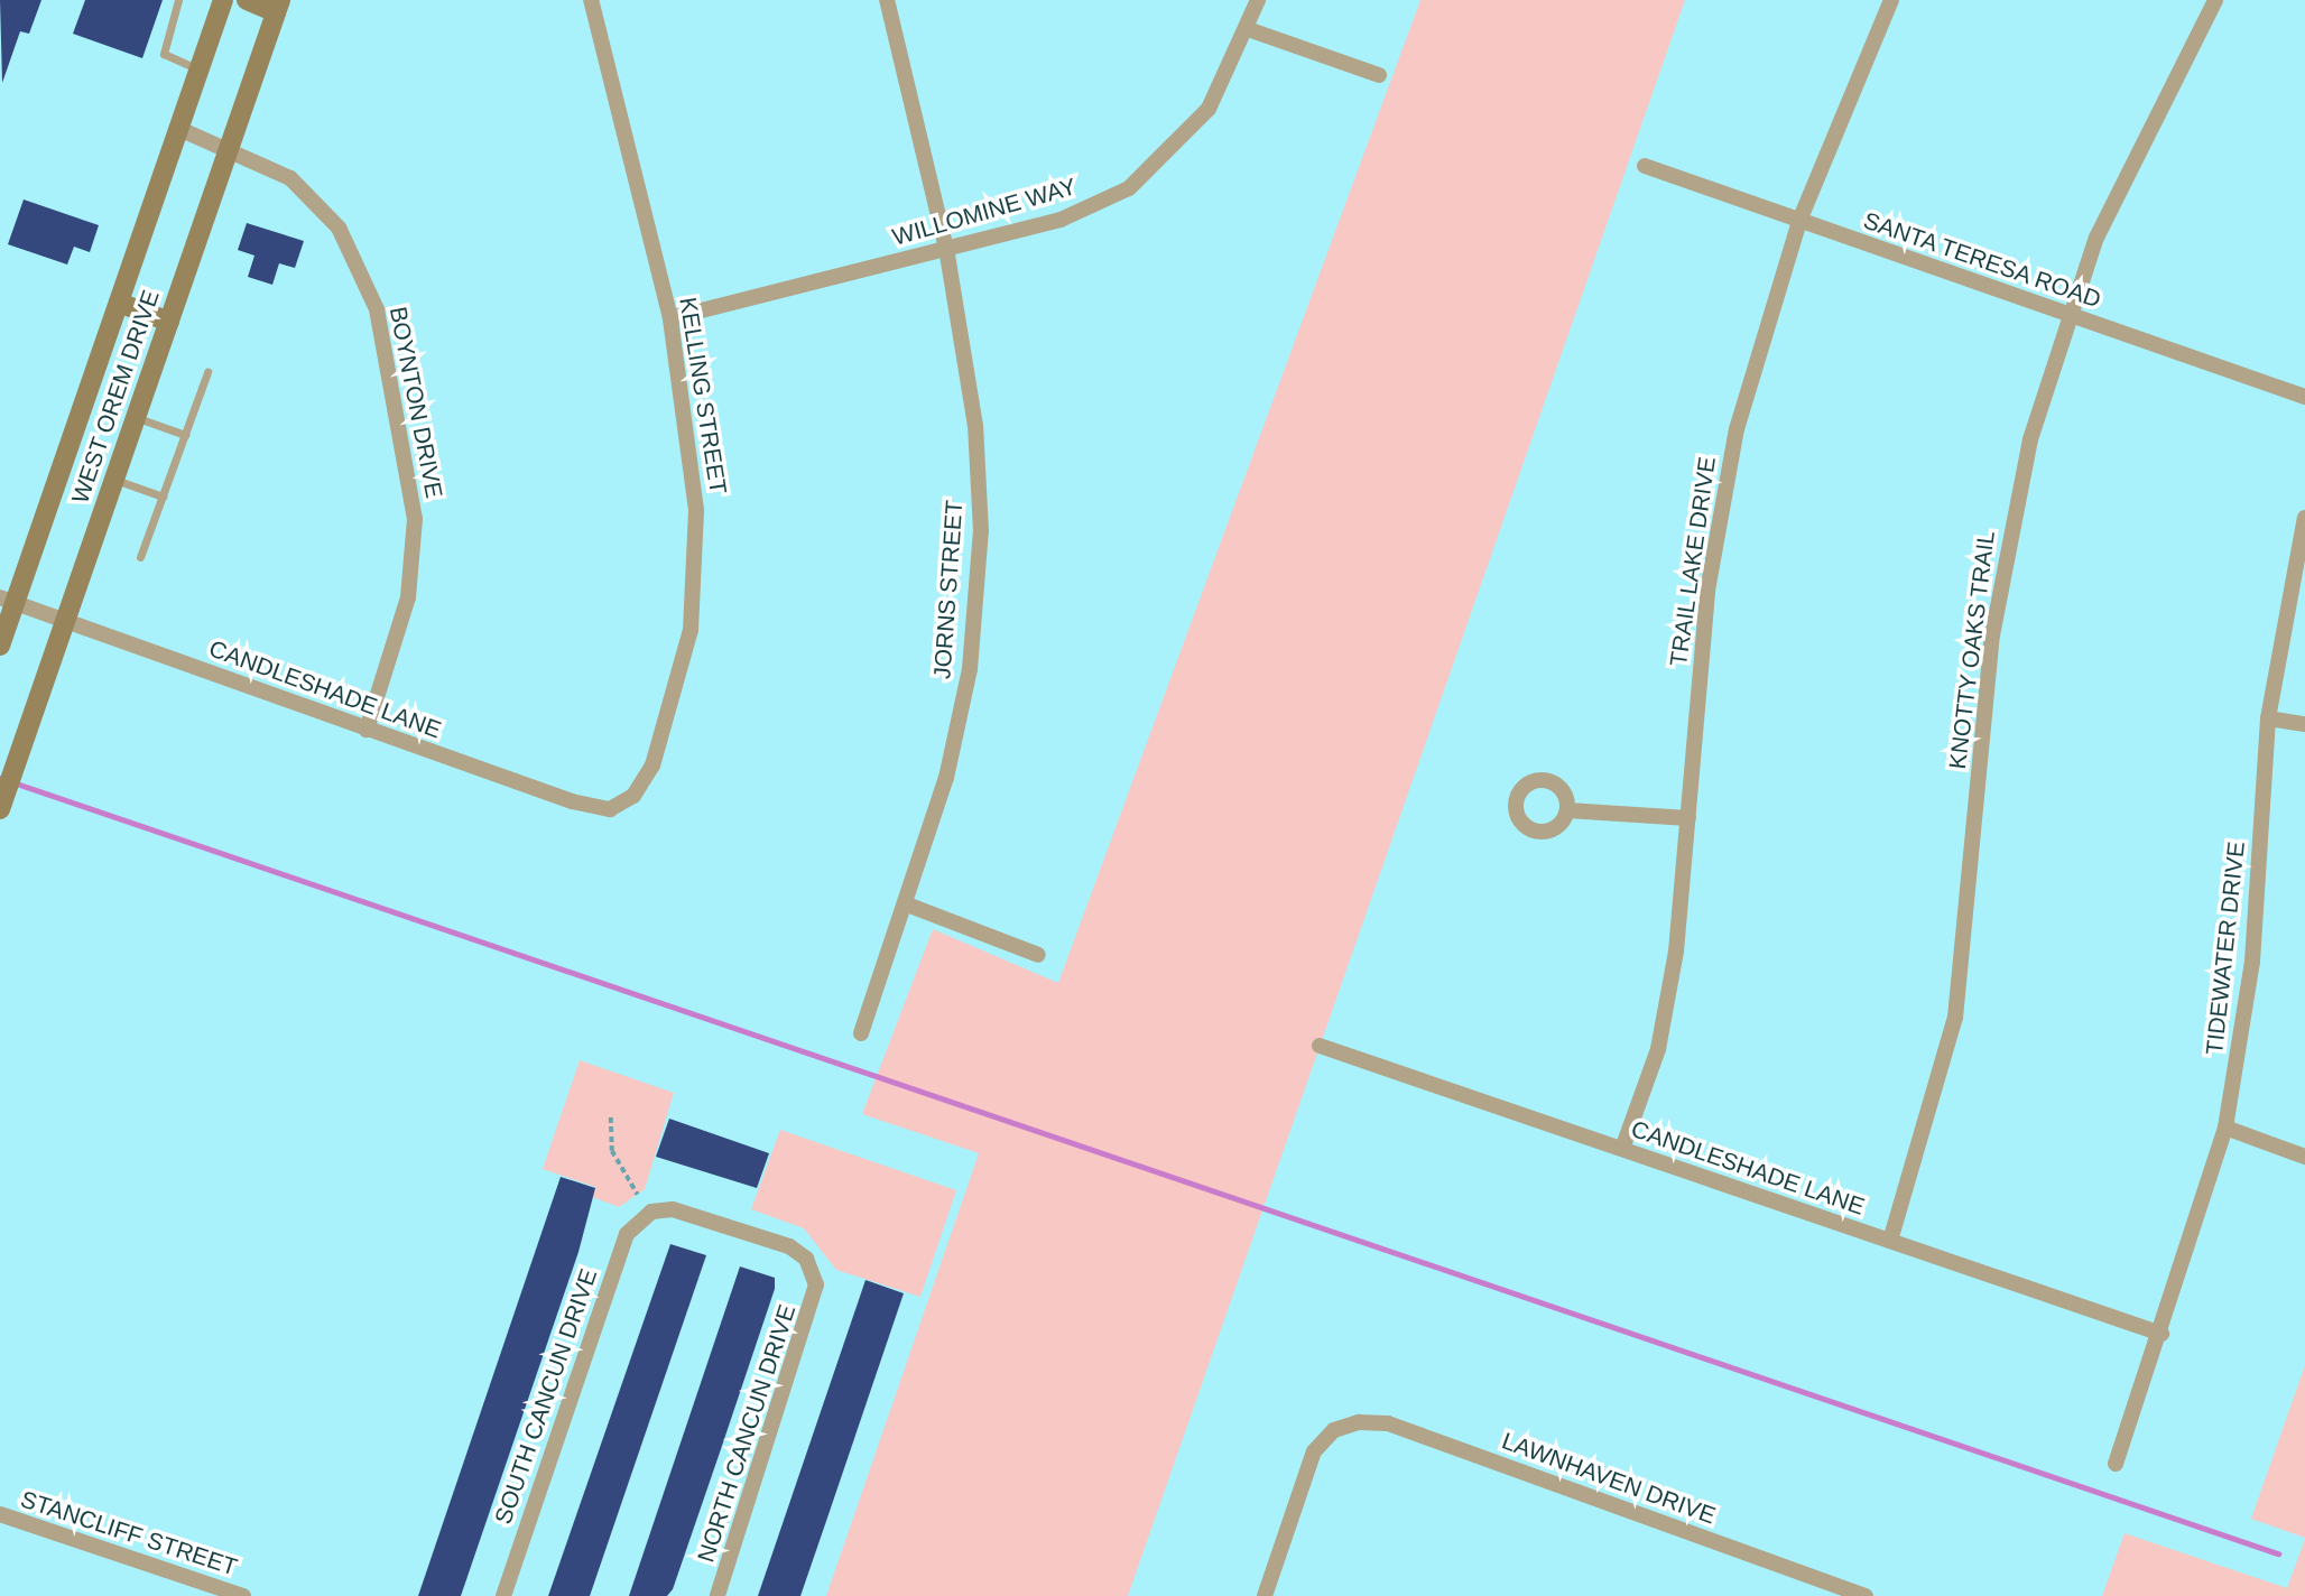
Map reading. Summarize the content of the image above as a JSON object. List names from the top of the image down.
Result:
{
  "streets": {
    "main road": ["WEST OREM DRIVE"],
    "street": [
      "WILLOMINE WAY",
      "SANTA TERESA ROAD",
      "KELLING STREET",
      "BOYNTON DRIVE",
      "TRAIL LAKE DRIVE",
      "JORNS STREET",
      "KNOTTY OAKS TRAIL",
      "CANDLESHADE LANE",
      "TIDEWATER DRIVE",
      "SOUTH CANCUN DRIVE",
      "NORTH CANCUN DRIVE",
      "LAWNHAVEN DRIVE",
      "STANCLIFF STREET"
    ]
  },
  "crossings": [
    ["WILLOMINE WAY", "KELLING STREET"],
    ["WILLOMINE WAY", "JORNS STREET"],
    ["SANTA TERESA ROAD", "TRAIL LAKE DRIVE"],
    ["SANTA TERESA ROAD", "KNOTTY OAKS TRAIL"],
    ["KELLING STREET", "CANDLESHADE LANE"],
    ["WEST OREM DRIVE", "BOYNTON DRIVE"],
    ["WEST OREM DRIVE", "CANDLESHADE LANE"],
    ["BOYNTON DRIVE", "CANDLESHADE LANE"],
    ["TRAIL LAKE DRIVE", "CANDLESHADE LANE"],
    ["KNOTTY OAKS TRAIL", "CANDLESHADE LANE"],
    ["CANDLESHADE LANE", "TIDEWATER DRIVE"],
    ["SOUTH CANCUN DRIVE", "NORTH CANCUN DRIVE"]
  ]
}
